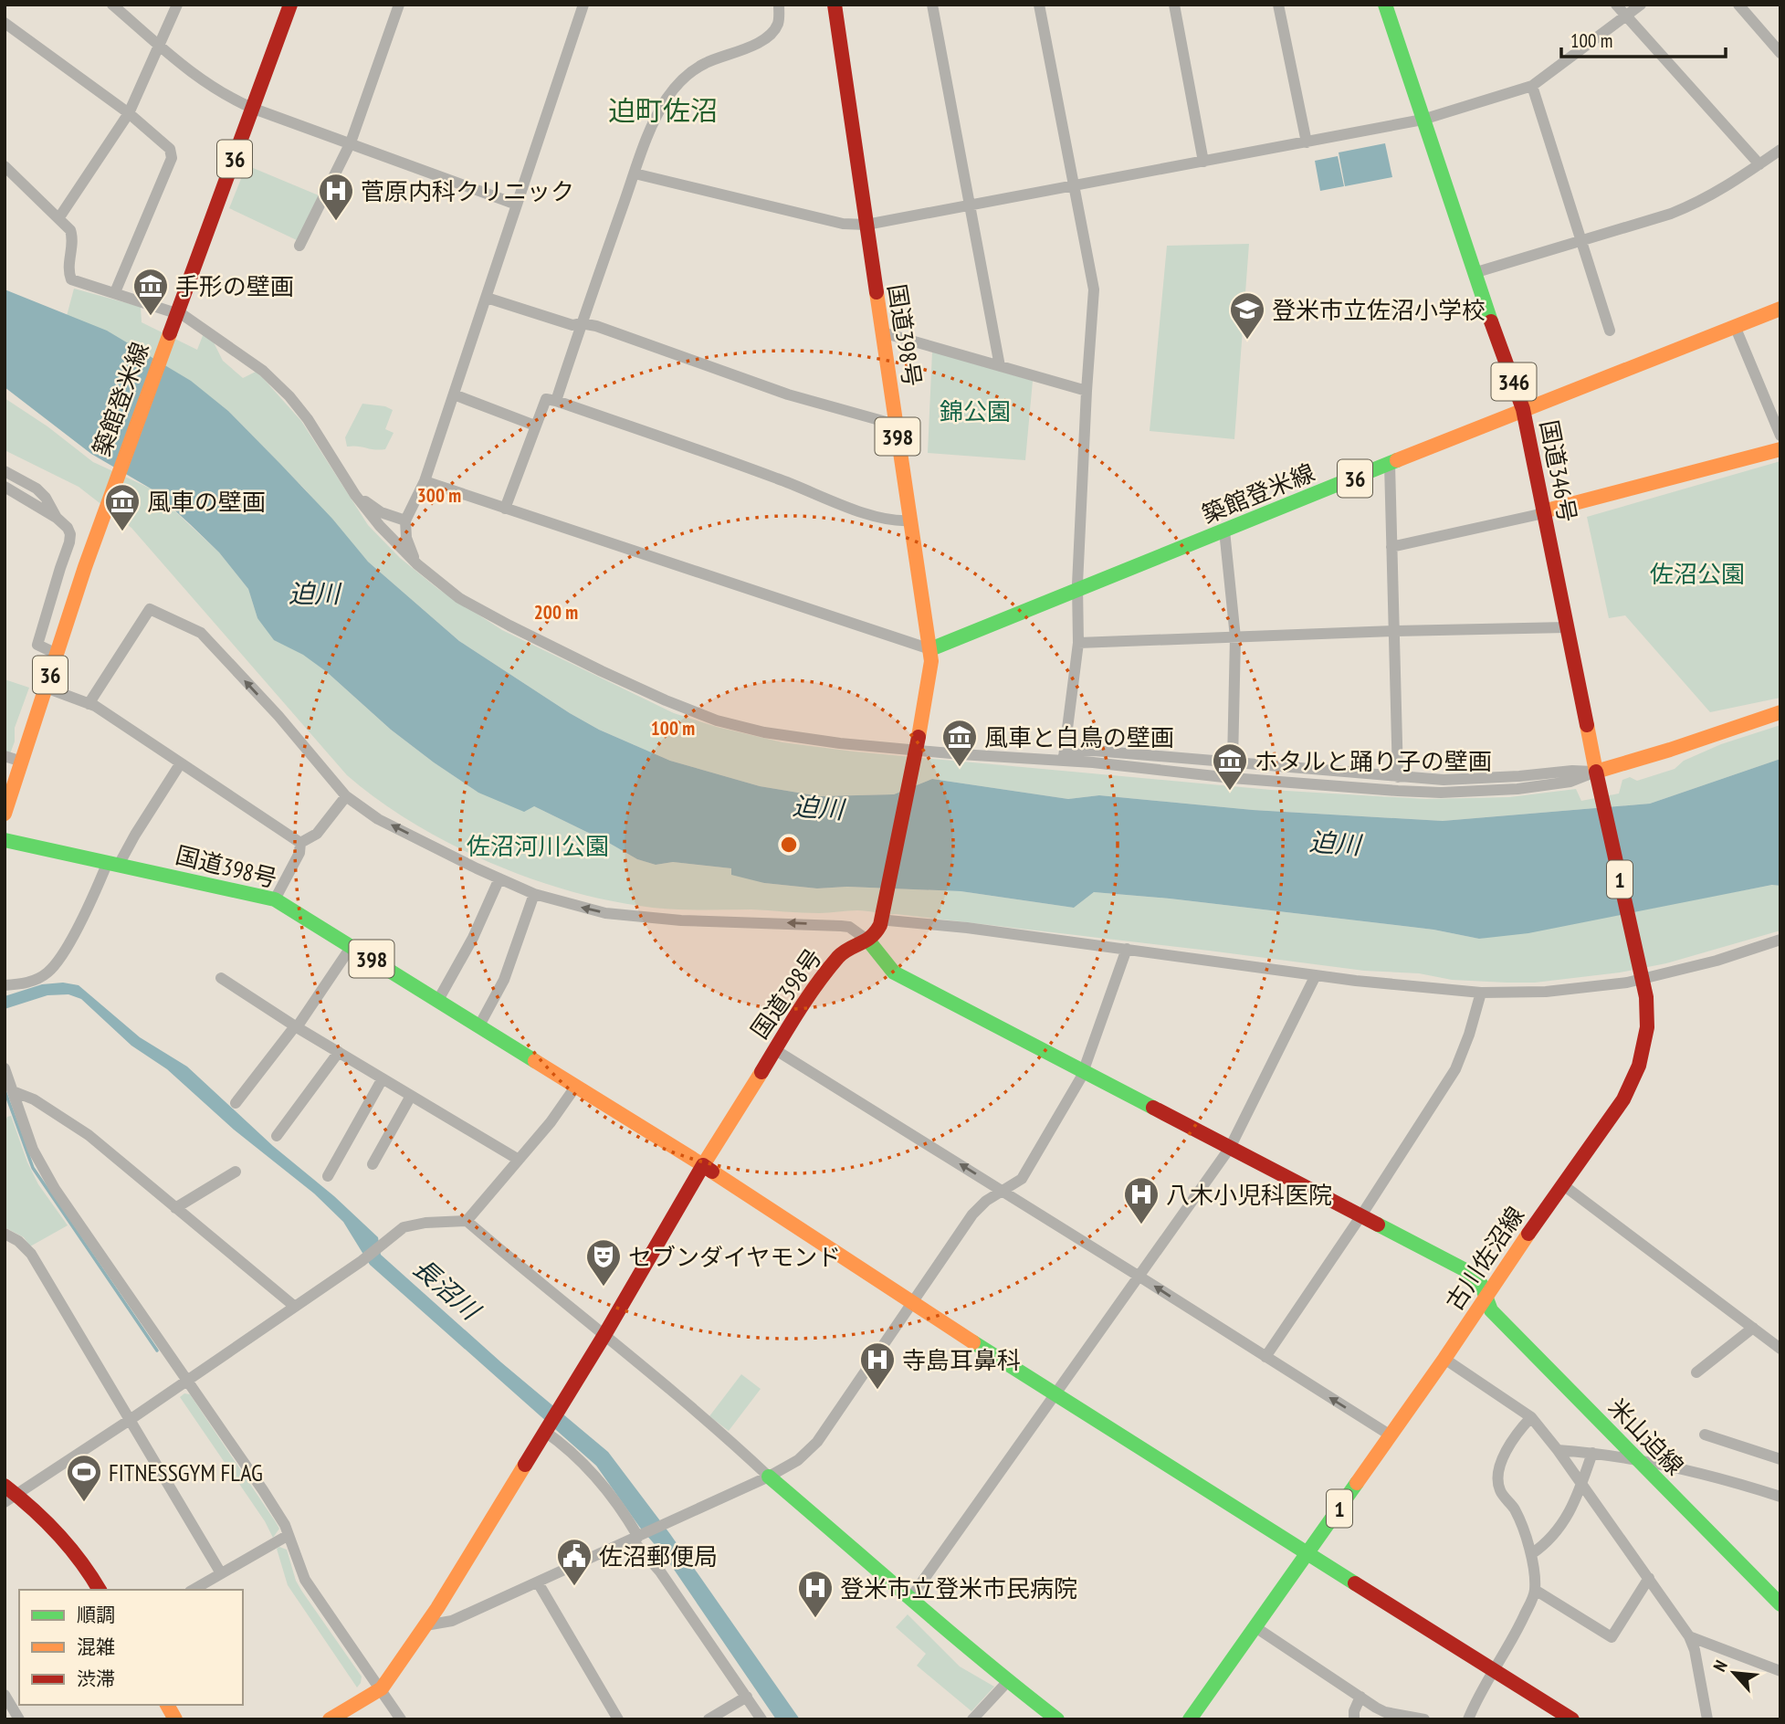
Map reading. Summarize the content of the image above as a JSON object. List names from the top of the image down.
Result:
{
  "streets": {
    "main road": [
      "36",
      "国道398号",
      "346",
      "築館登米線",
      "398",
      "国道346号",
      "1",
      "古川佐沼線",
      "米山迫線"
    ]
  },
  "crossings": [
    ["国道398号", "築館登米線"],
    ["国道398号", "米山迫線"],
    ["築館登米線", "国道346号"],
    ["国道346号", "古川佐沼線"],
    ["古川佐沼線", "米山迫線"]
  ],
  "districts": ["迫町佐沼"],
  "water": ["迫川", "長沼川"],
  "parks": ["錦公園", "佐沼公園", "佐沼河川公園"],
  "places": {
    "hospital": [
      "菅原内科クリニック",
      "八木小児科医院",
      "寺島耳鼻科",
      "登米市立登米市民病院"
    ],
    "museum": [
      "手形の壁画",
      "風車の壁画",
      "風車と白鳥の壁画",
      "ホタルと踊り子の壁画"
    ],
    "school or university": ["登米市立佐沼小学校"],
    "theatre": ["セブンダイヤモンド"],
    "sports": ["FITNESSGYM FLAG"],
    "public building": ["佐沼郵便局"]
  },
  "legend": ["順調", "混雑", "渋滞"],
  "scale_bar": "100 m",
  "north": "top left",
  "rings": ["300 m", "200 m", "100 m"]
}
